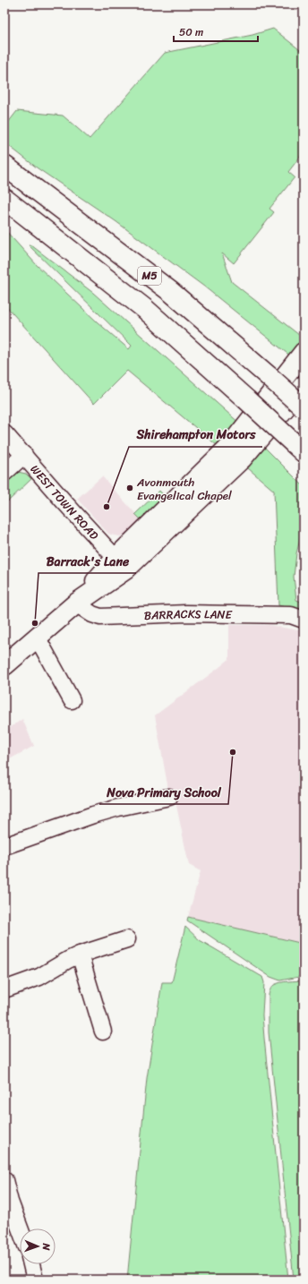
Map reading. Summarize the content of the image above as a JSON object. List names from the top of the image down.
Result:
{
  "streets": {
    "main road": ["M5"],
    "street": ["WEST TOWN ROAD", "BARRACKS LANE"]
  },
  "places": [
    "Avonmouth Evangelical Chapel",
    "Shirehampton Motors",
    "Barrack's Lane",
    "Nova Primary School"
  ],
  "scale_bar": "50 m",
  "north": "right"
}
